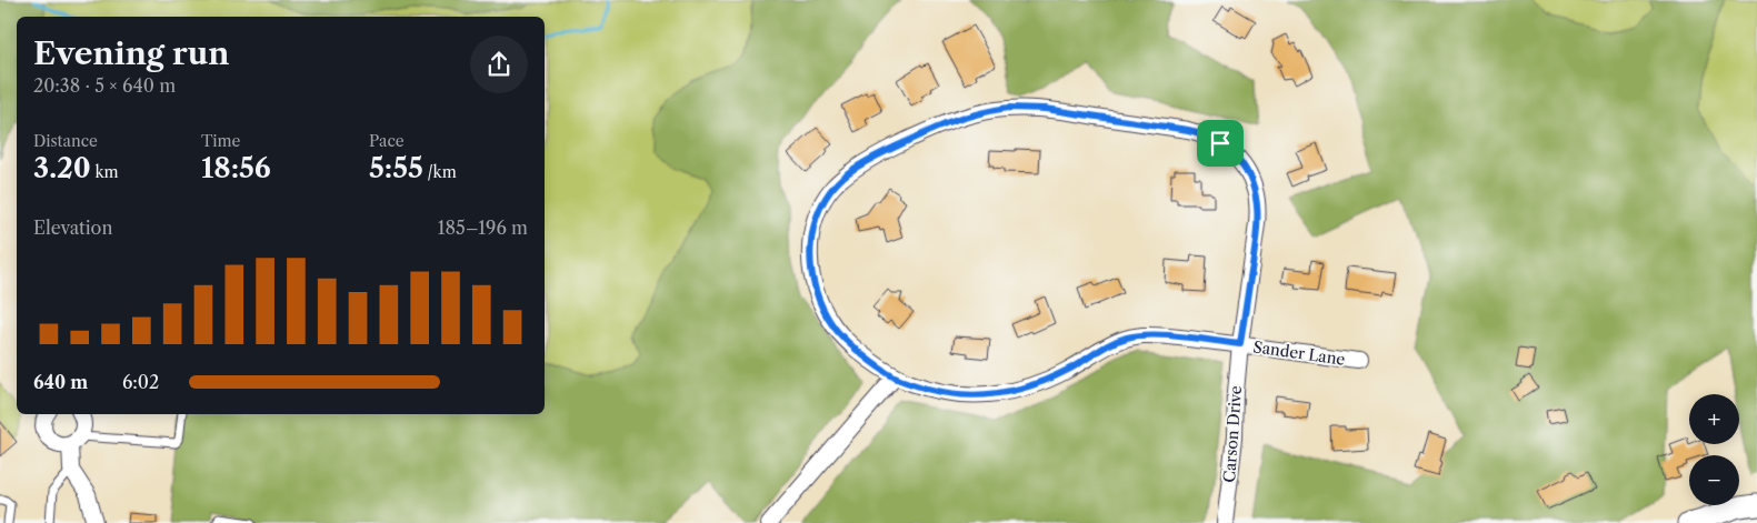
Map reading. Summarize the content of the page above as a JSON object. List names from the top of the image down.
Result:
{
  "streets": {
    "street": ["Sander Lane", "Carson Drive"]
  },
  "crossings": [
    ["Sander Lane", "Carson Drive"]
  ],
  "page": {
    "heading": ["Evening run", "20:38 · 5 × 640 m"],
    "stats": [
      ["Distance", "3.20 km"],
      ["Time", "18:56"],
      ["Pace", "5:55 /km"]
    ],
    "chart": ["Elevation", "185–196 m"],
    "list": [
      {
        "name": "640 m",
        "note": "6:02"
      }
    ],
    "map_buttons": ["+", "−"]
  }
}
